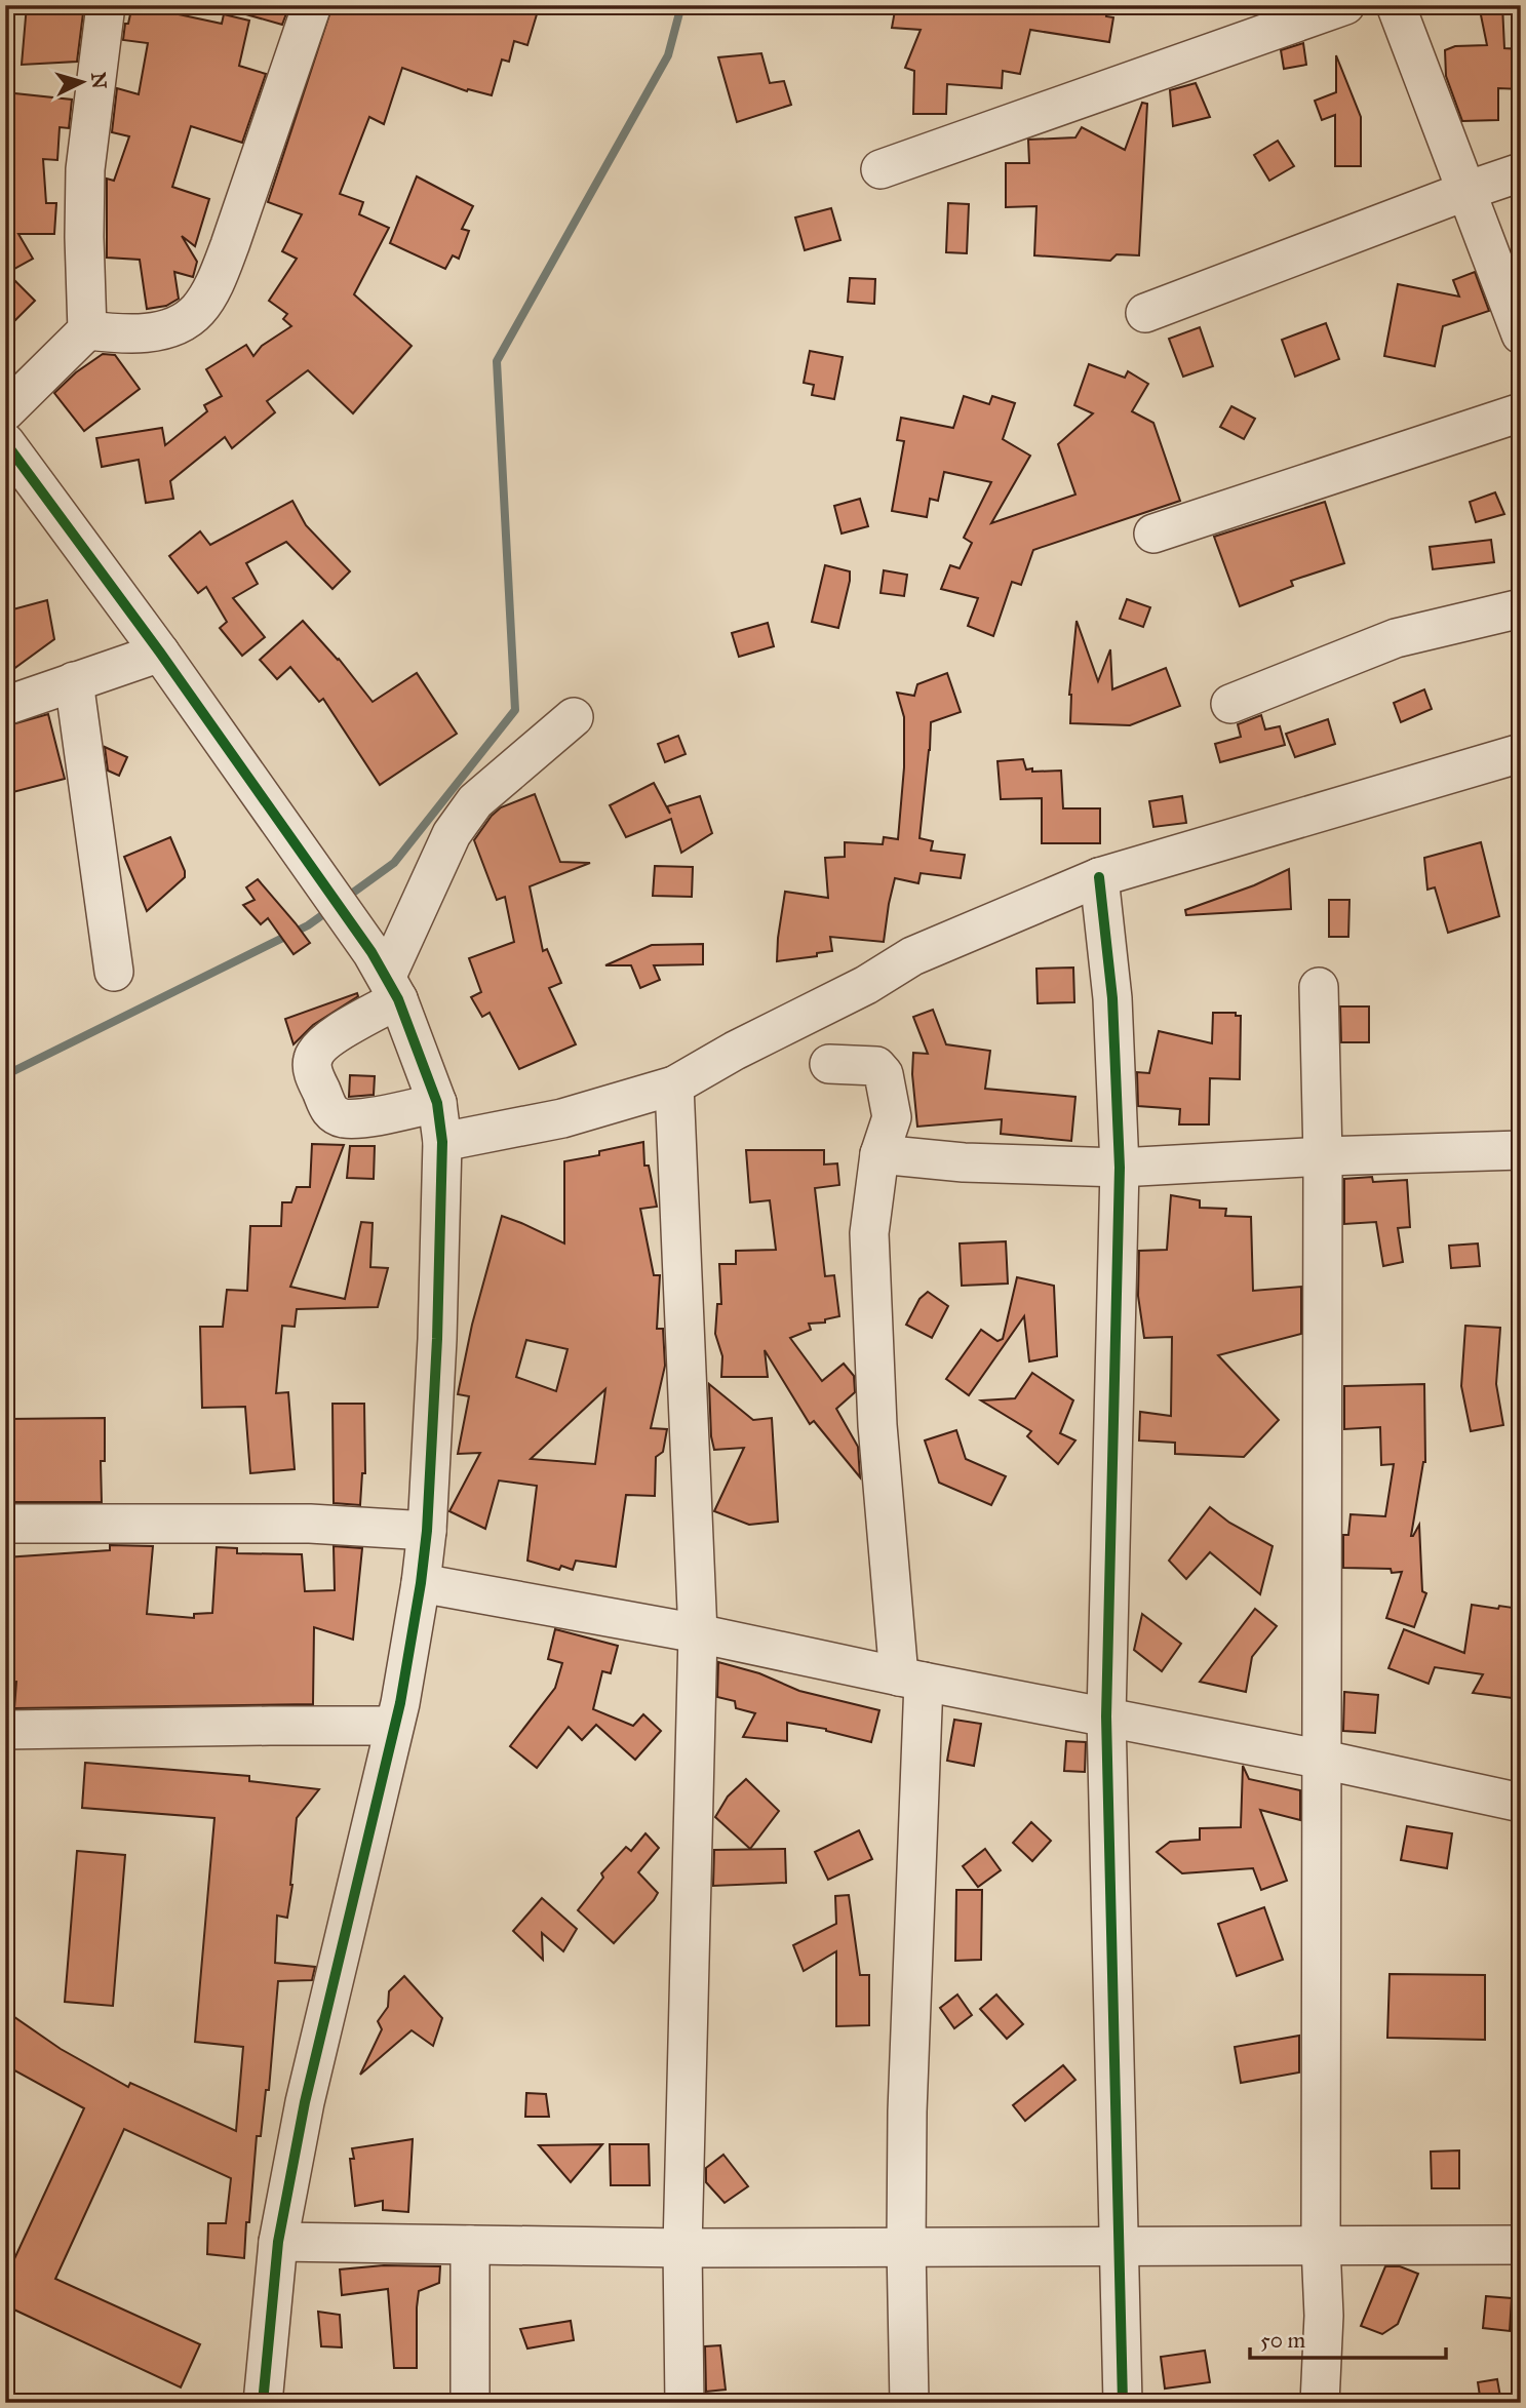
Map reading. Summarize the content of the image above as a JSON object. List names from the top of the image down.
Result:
{
  "scale_bar": "50 m",
  "north": "right"
}
